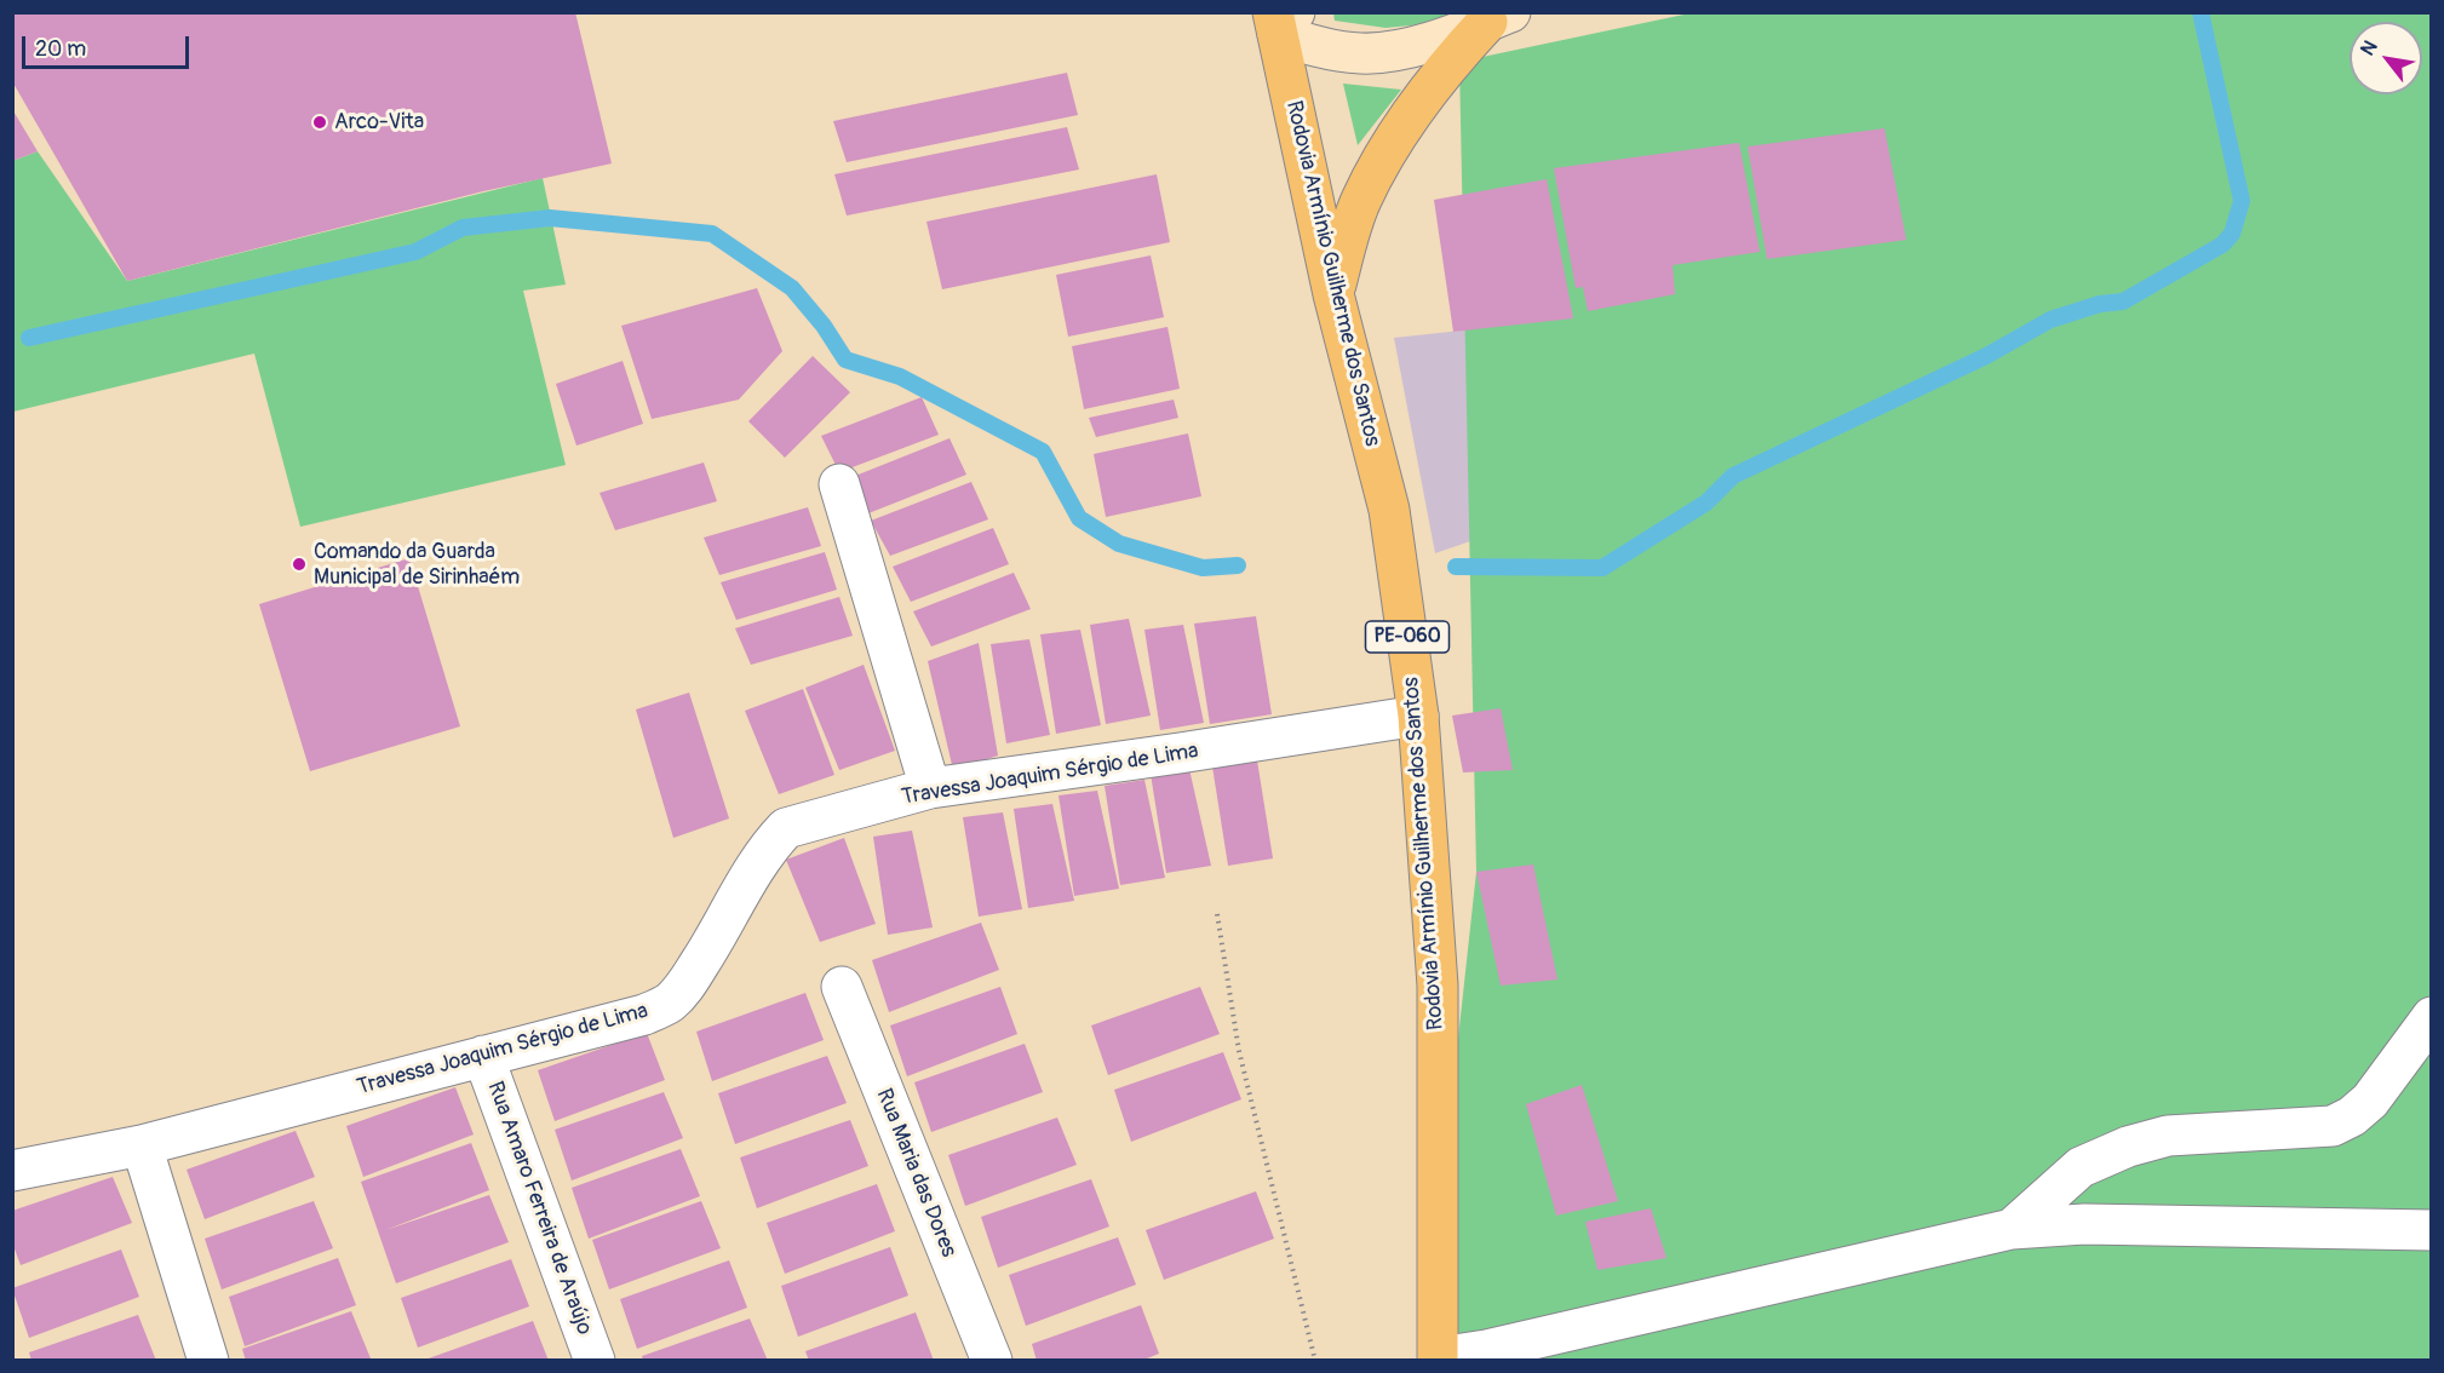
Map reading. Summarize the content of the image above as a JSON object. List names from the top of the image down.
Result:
{
  "streets": {
    "main road": ["Rodovia Armínio Guilherme dos Santos", "PE-060"],
    "street": ["Travessa Joaquim Sérgio de Lima", "Rua Maria das Dores", "Rua Amaro Ferreira de Araújo"]
  },
  "crossings": [
    ["Rodovia Armínio Guilherme dos Santos", "Travessa Joaquim Sérgio de Lima"],
    ["Travessa Joaquim Sérgio de Lima", "Rua Amaro Ferreira de Araújo"]
  ],
  "places": ["Arco-Vita", "Comando da Guarda Municipal de Sirinhaém"],
  "scale_bar": "20 m",
  "north": "top left"
}
